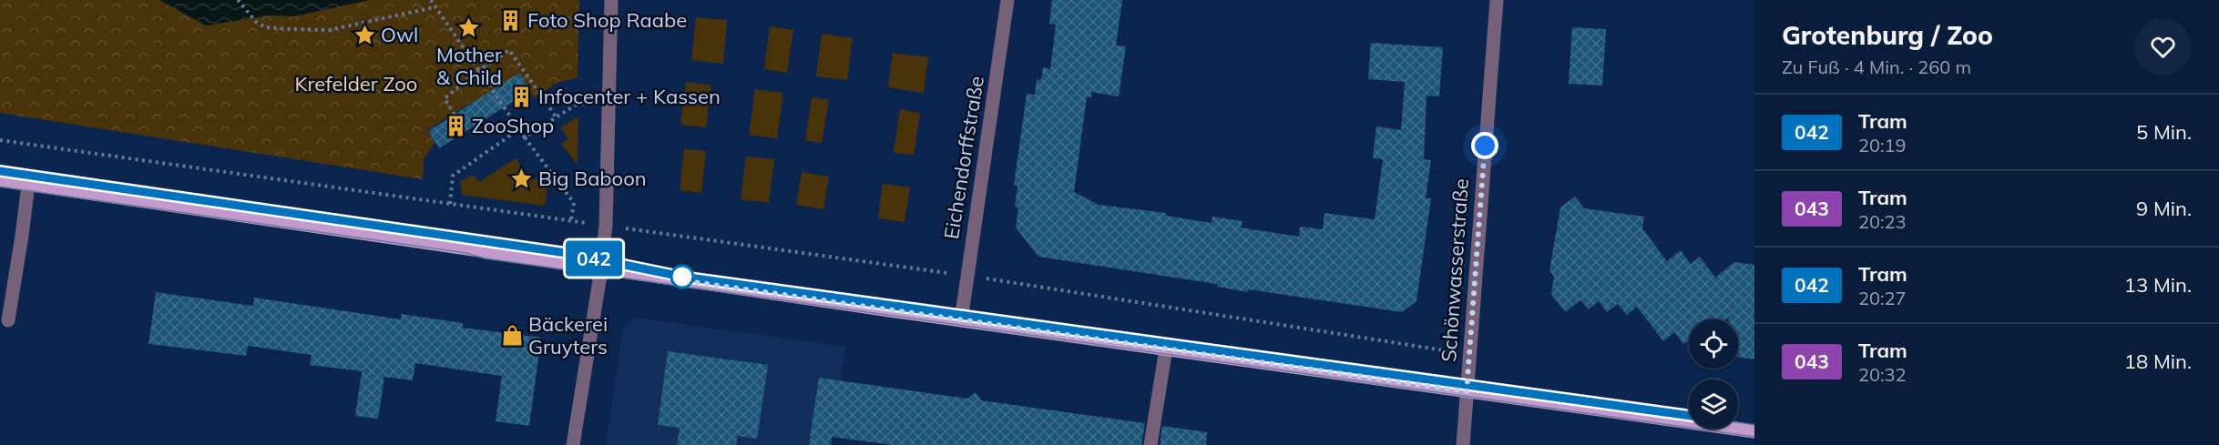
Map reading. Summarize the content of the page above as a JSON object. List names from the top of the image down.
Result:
{
  "streets": {
    "street": ["Eichendorffstraße", "Schönwasserstraße"]
  },
  "parks": ["Krefelder Zoo"],
  "places": {
    "building": ["Foto Shop Raabe", "Infocenter + Kassen", "ZooShop"],
    "place": ["Mother & Child", "Owl", "Big Baboon"],
    "shop": ["Bäckerei Gruyters"]
  },
  "lines": ["tram line 042"],
  "page": {
    "on_map": "042",
    "heading": ["Grotenburg / Zoo", "Zu Fuß · 4 Min. · 260 m"],
    "list": [
      {
        "mark": "042",
        "name": "Tram",
        "note": "20:19",
        "value": "5 Min."
      },
      {
        "mark": "043",
        "name": "Tram",
        "note": "20:23",
        "value": "9 Min."
      },
      {
        "mark": "042",
        "name": "Tram",
        "note": "20:27",
        "value": "13 Min."
      },
      {
        "mark": "043",
        "name": "Tram",
        "note": "20:32",
        "value": "18 Min."
      }
    ]
  }
}
